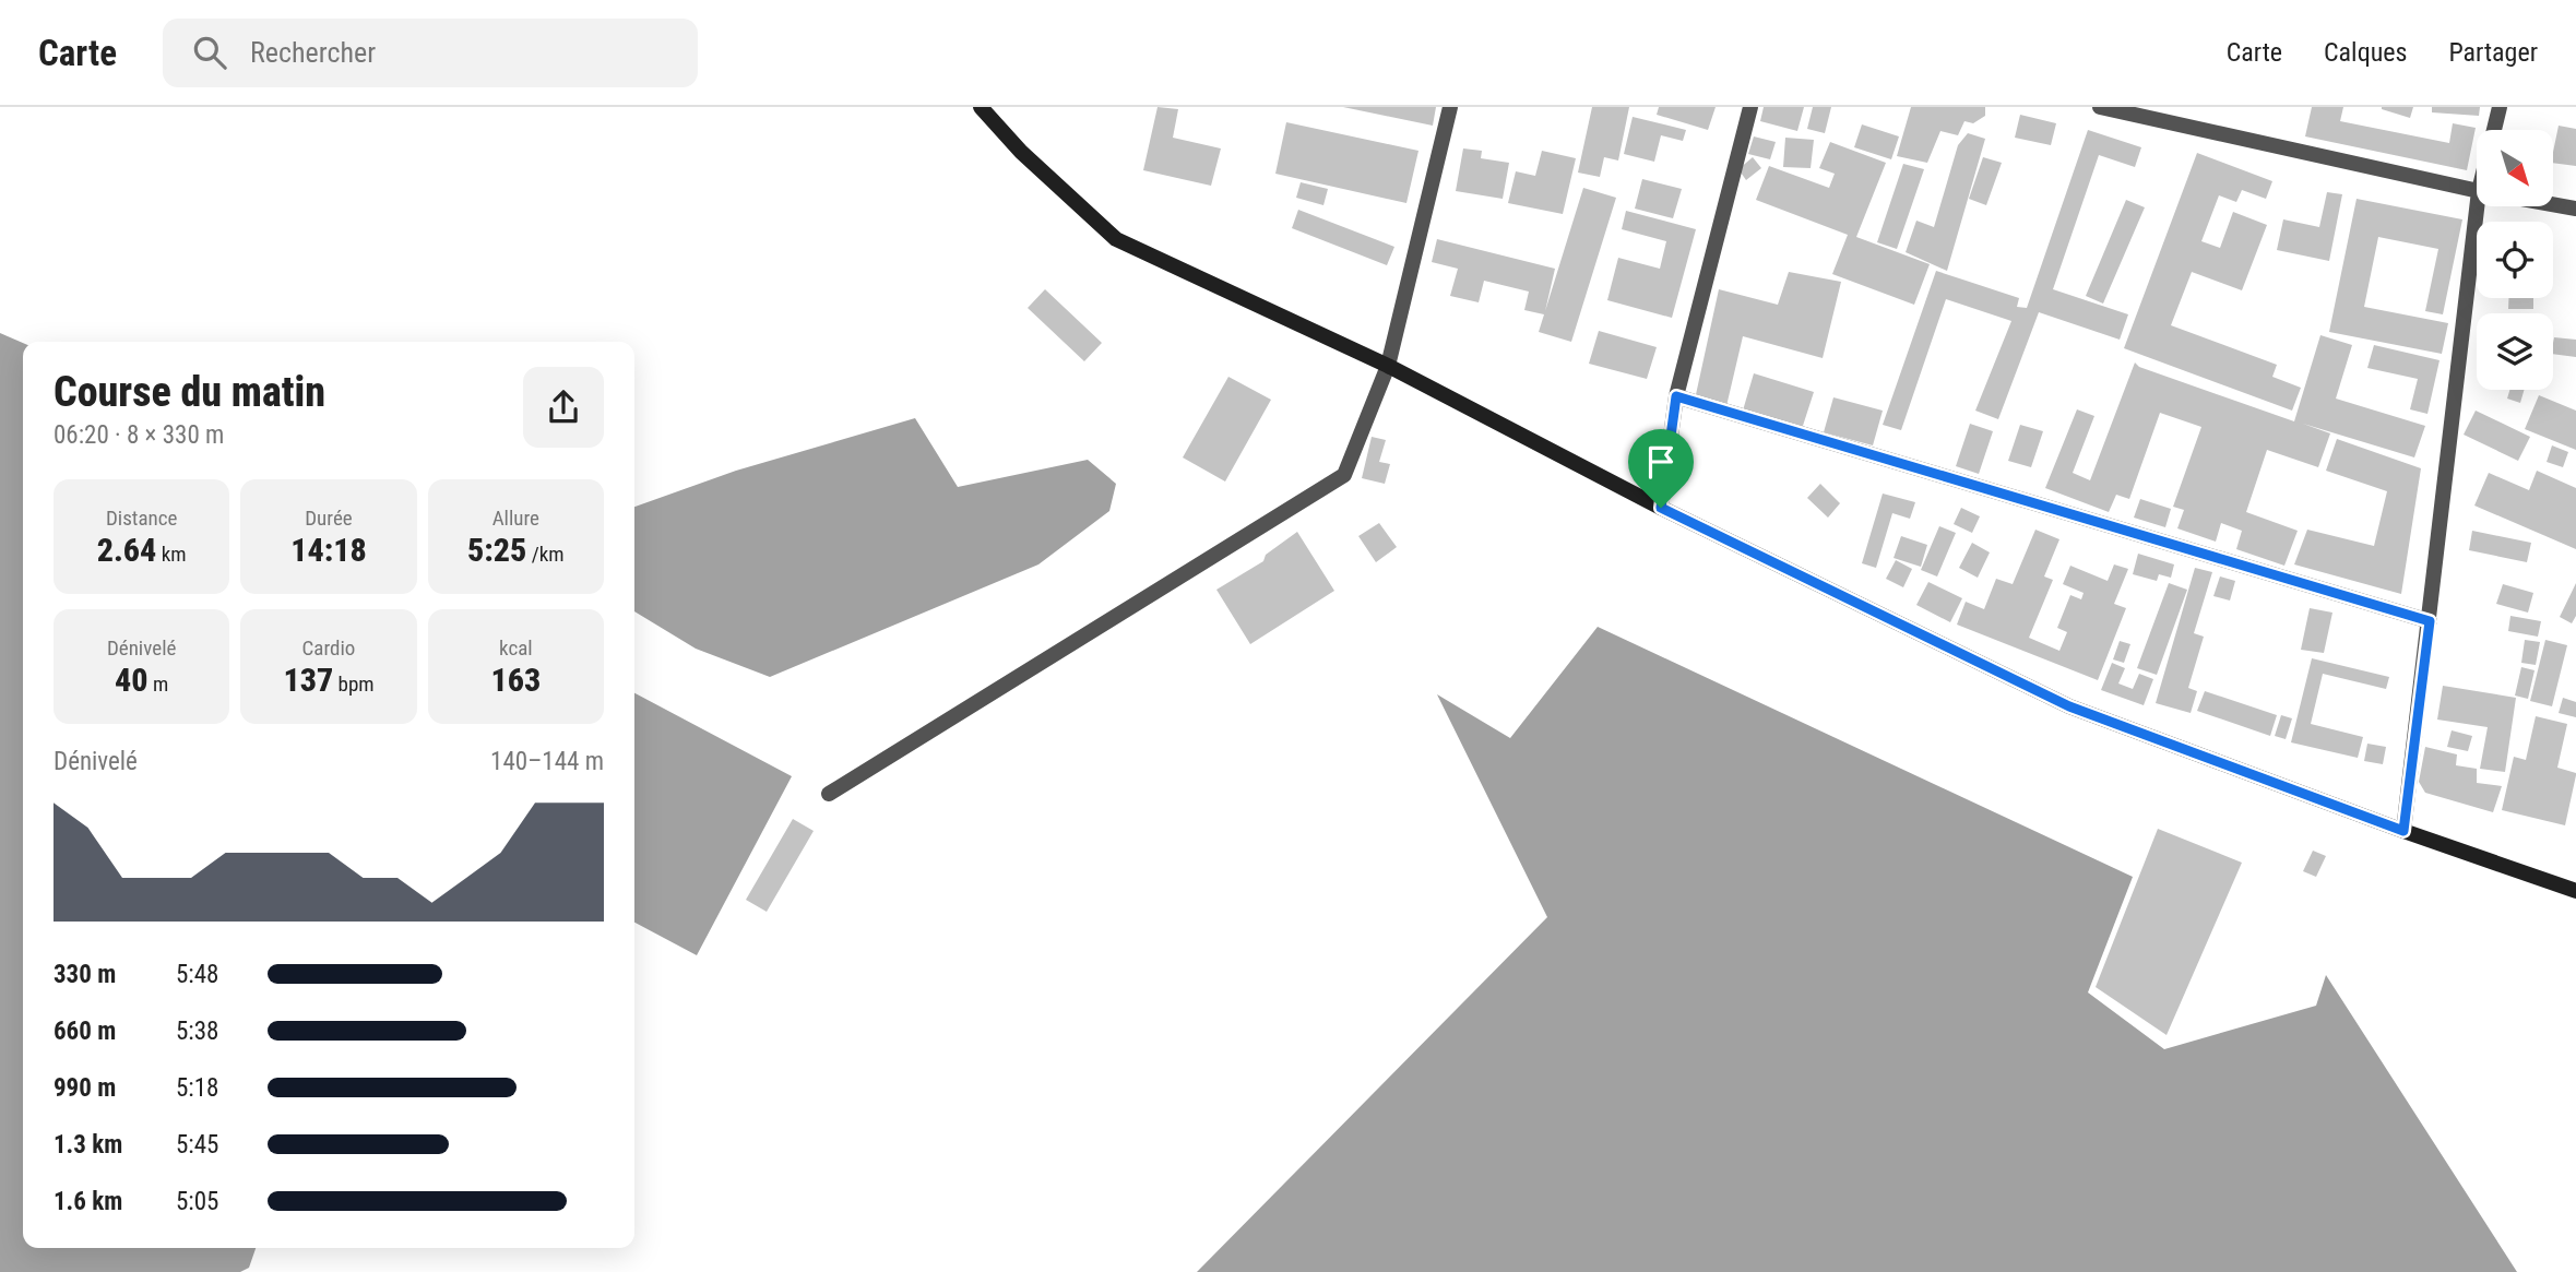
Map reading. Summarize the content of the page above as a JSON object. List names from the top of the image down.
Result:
{
  "north": "bottom right",
  "page": {
    "header": "Carte",
    "search": "Rechercher",
    "nav": ["Carte", "Calques", "Partager"],
    "heading": ["Course du matin", "06:20 · 8 × 330 m"],
    "stats": [
      ["Distance", "2.64 km"],
      ["Durée", "14:18"],
      ["Allure", "5:25 /km"],
      ["Dénivelé", "40 m"],
      ["Cardio", "137 bpm"],
      ["kcal", "163"]
    ],
    "chart": ["Dénivelé", "140–144 m"],
    "list": [
      {
        "name": "330 m",
        "note": "5:48"
      },
      {
        "name": "660 m",
        "note": "5:38"
      },
      {
        "name": "990 m",
        "note": "5:18"
      },
      {
        "name": "1.3 km",
        "note": "5:45"
      },
      {
        "name": "1.6 km",
        "note": "5:05"
      }
    ]
  }
}
